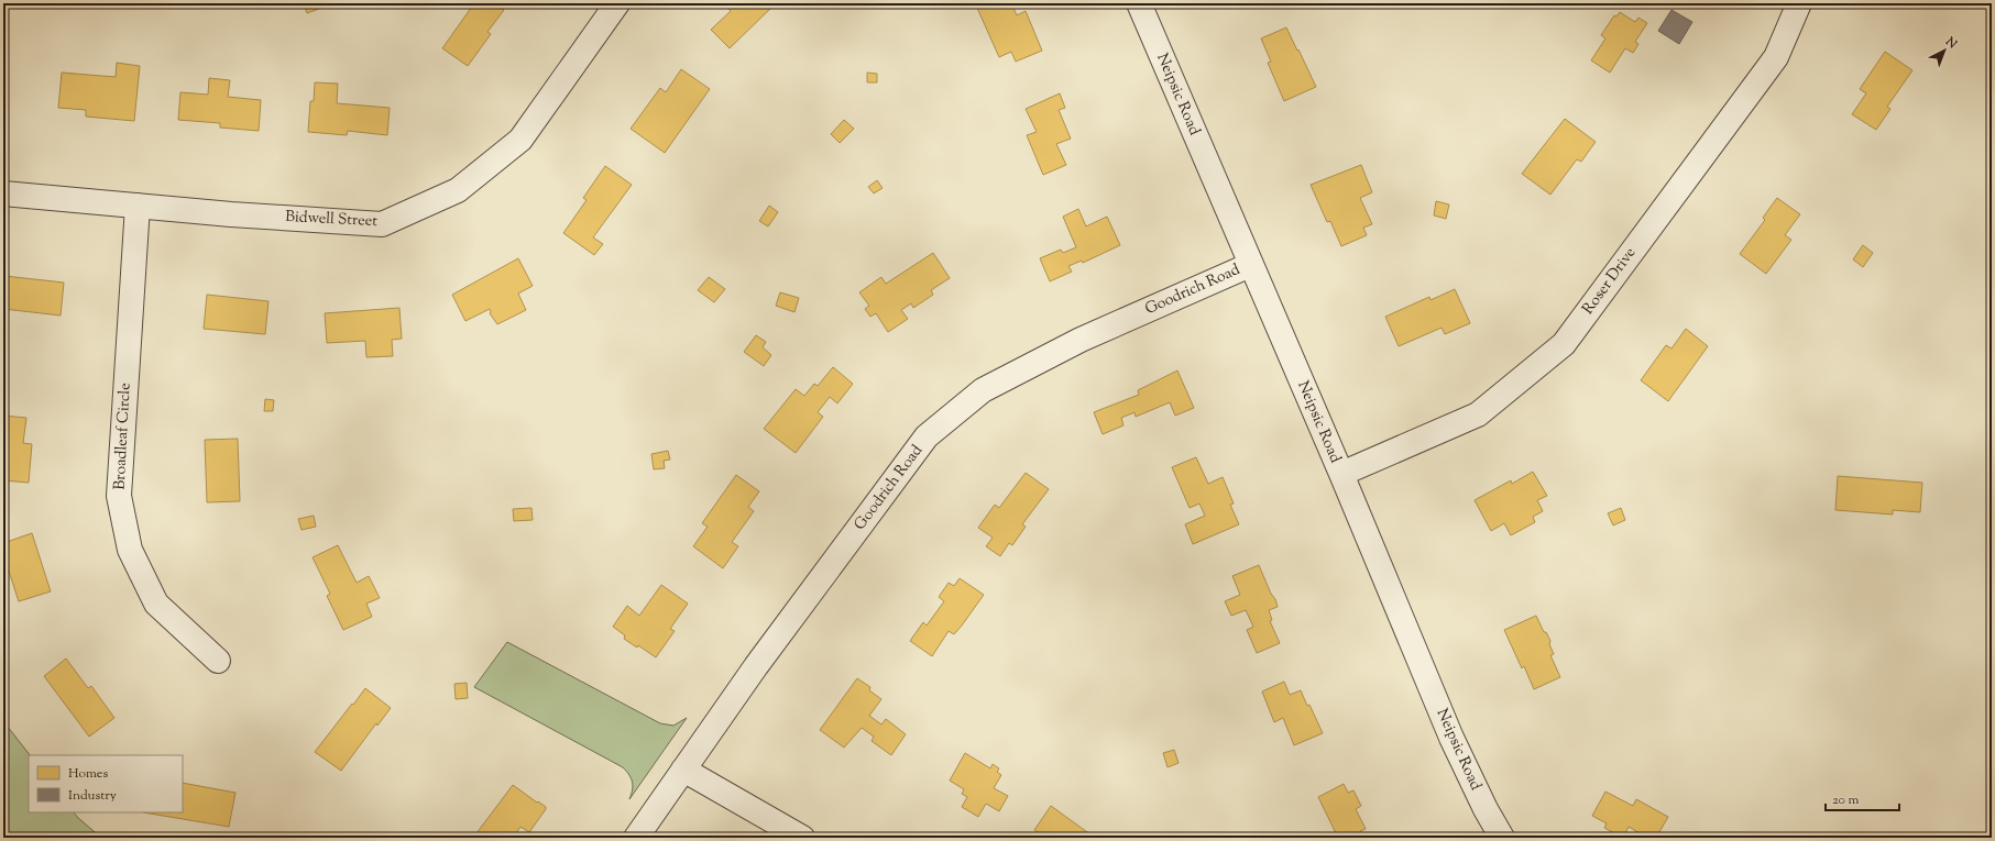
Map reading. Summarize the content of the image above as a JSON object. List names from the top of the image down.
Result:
{
  "streets": {
    "street": [
      "Neipsic Road",
      "Bidwell Street",
      "Roser Drive",
      "Goodrich Road",
      "Broadleaf Circle"
    ]
  },
  "crossings": [
    ["Neipsic Road", "Roser Drive"],
    ["Neipsic Road", "Goodrich Road"],
    ["Bidwell Street", "Broadleaf Circle"]
  ],
  "legend": ["Homes", "Industry"],
  "scale_bar": "20 m",
  "north": "top right"
}
